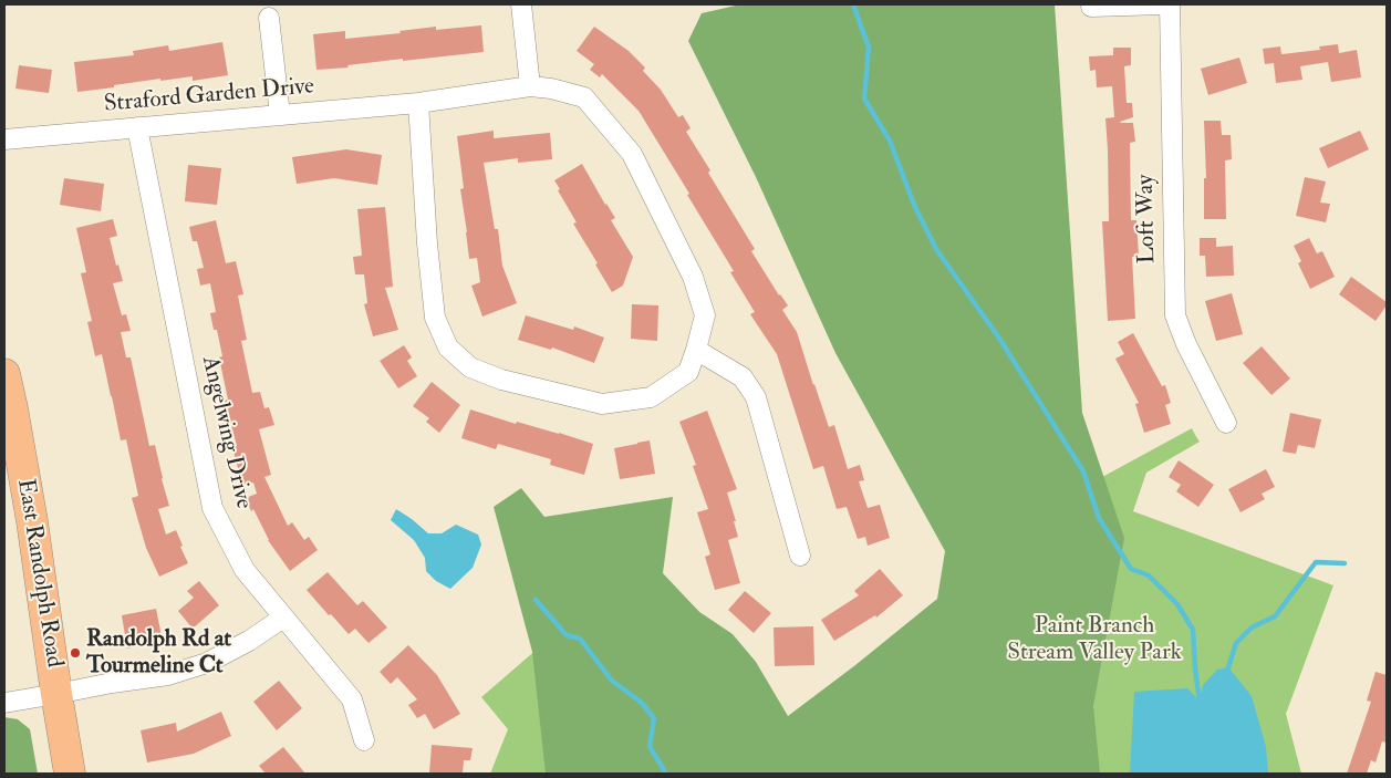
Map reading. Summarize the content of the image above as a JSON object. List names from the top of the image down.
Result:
{
  "streets": {
    "main road": ["East Randolph Road"],
    "street": ["Straford Garden Drive", "Loft Way", "Angelwing Drive"]
  },
  "crossings": [
    ["Straford Garden Drive", "Angelwing Drive"]
  ],
  "parks": ["Paint Branch Stream Valley Park"],
  "places": ["Randolph Rd at Tourmeline Ct"]
}
